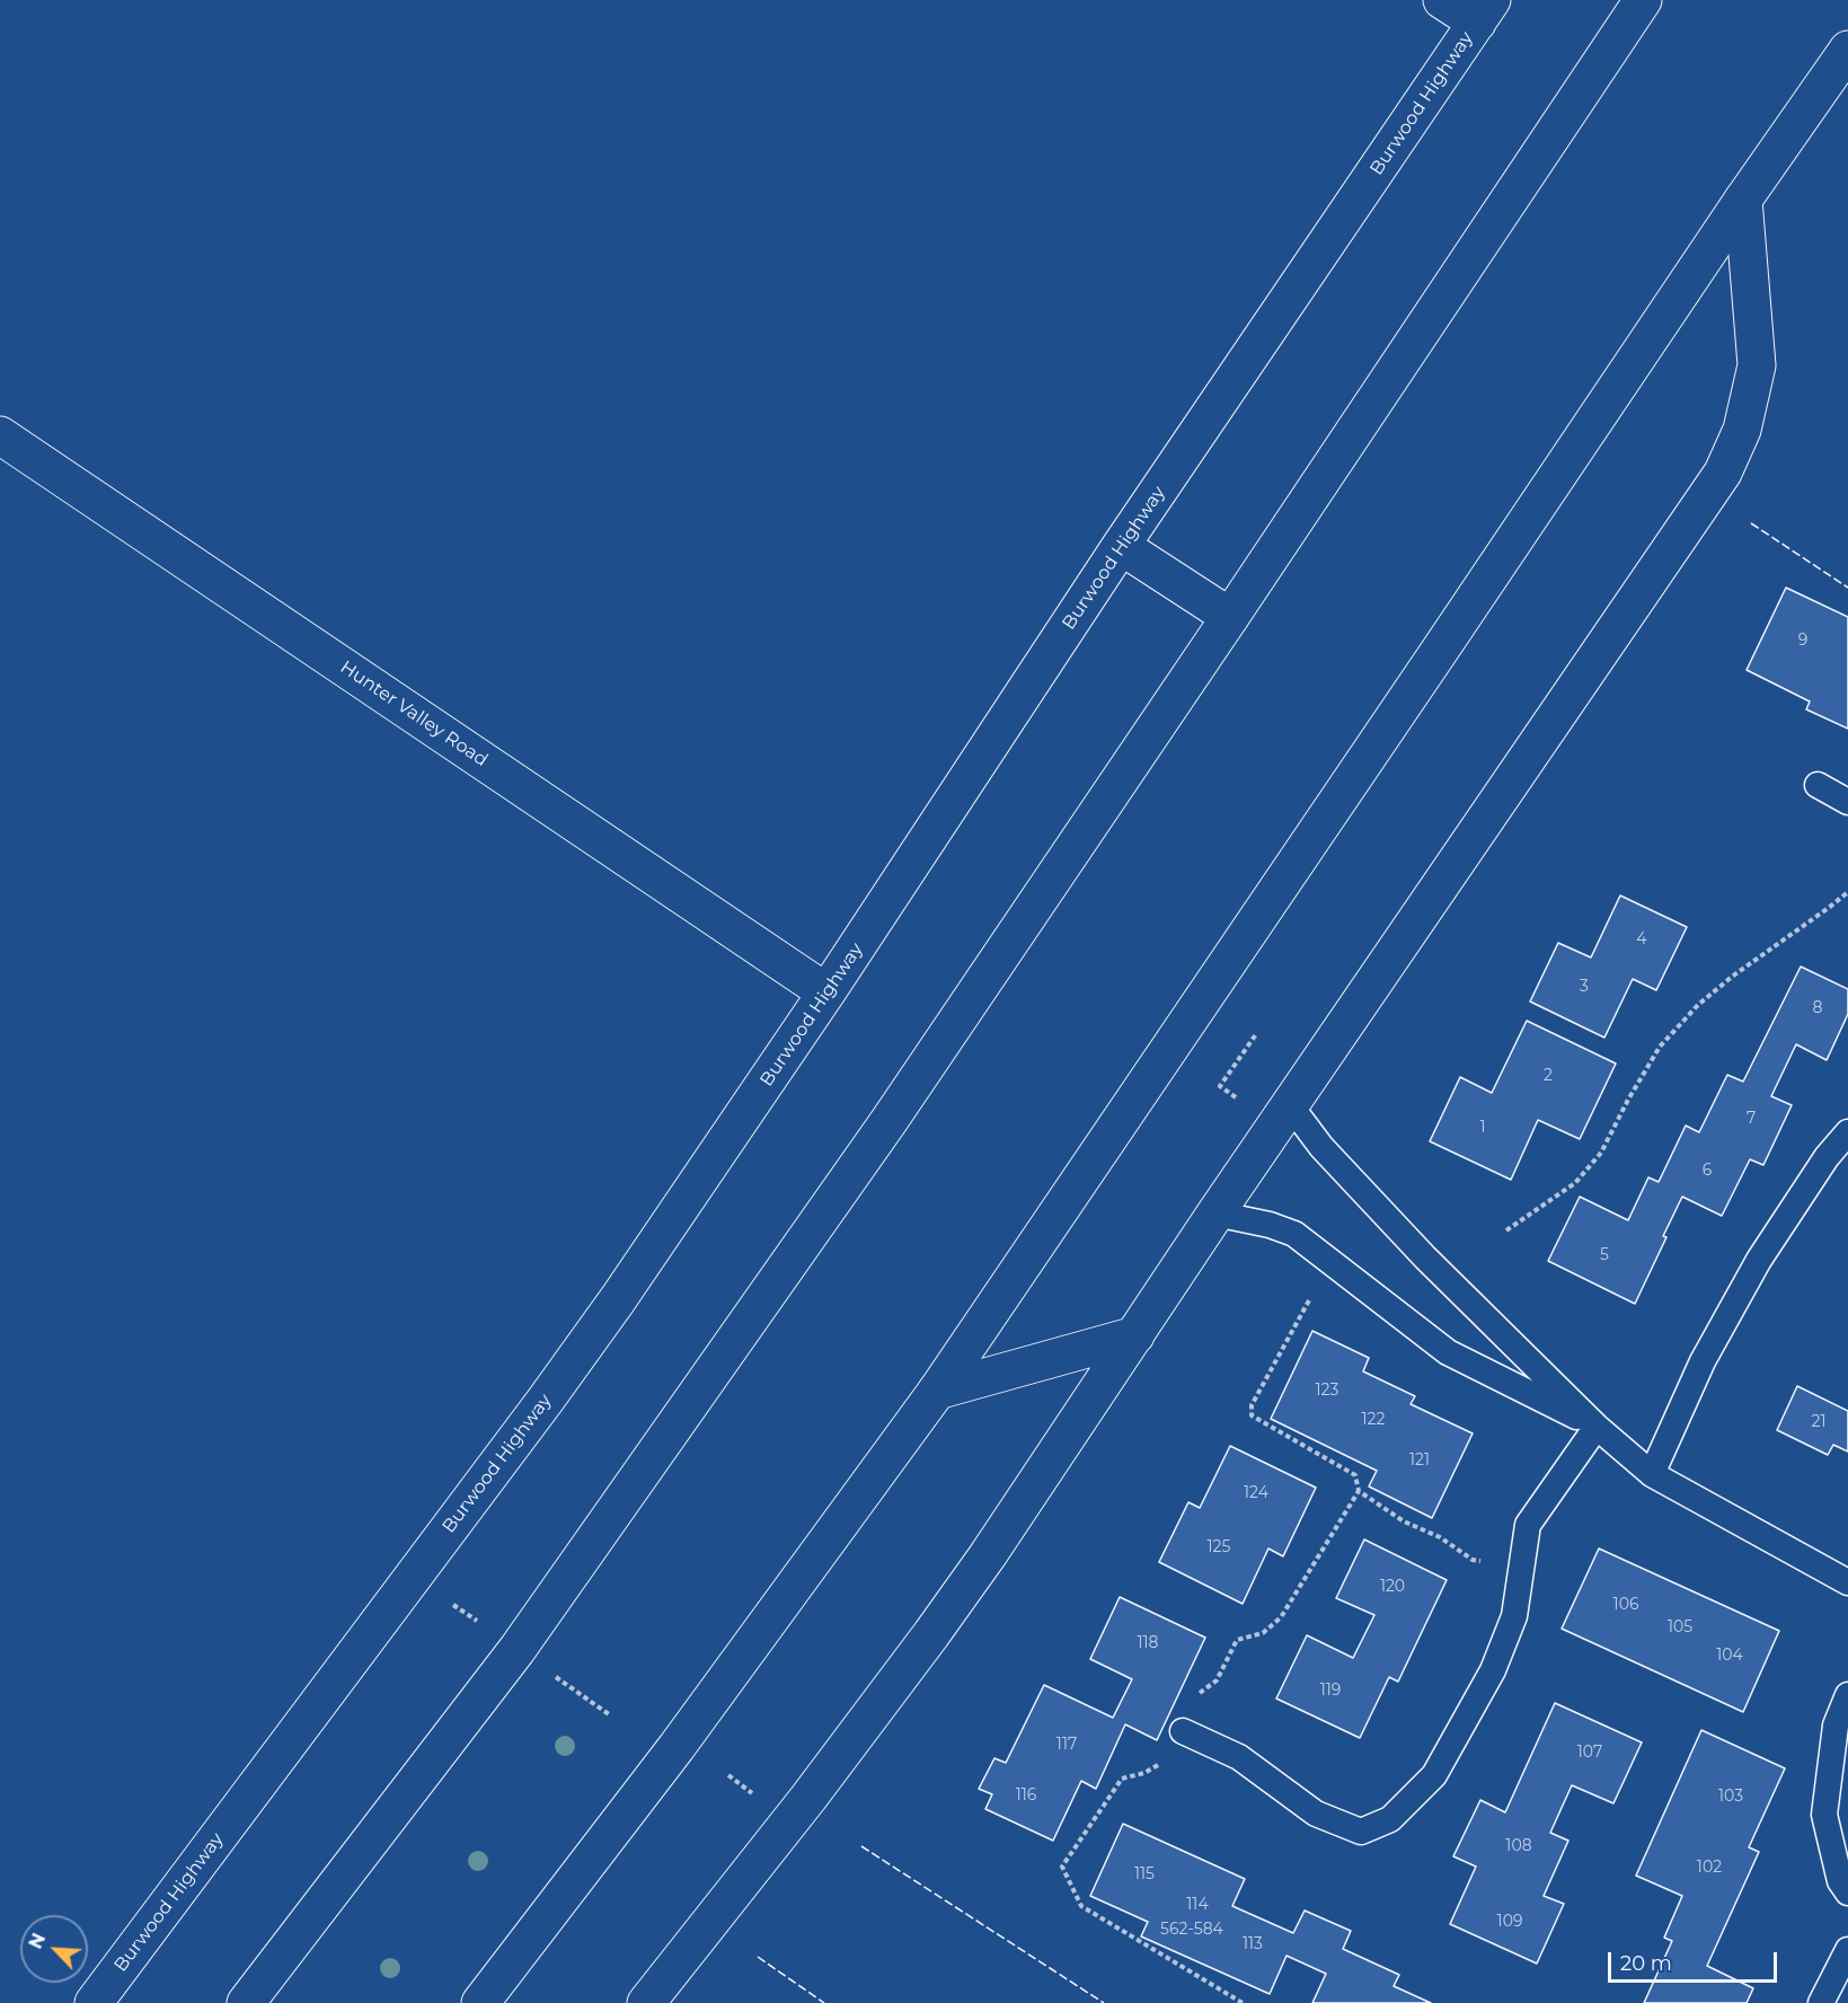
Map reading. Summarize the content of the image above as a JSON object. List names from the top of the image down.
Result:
{
  "streets": {
    "main road": ["Burwood Highway", "Hunter Valley Road"]
  },
  "crossings": [
    ["Burwood Highway", "Hunter Valley Road"]
  ],
  "house_numbers": [
    "9",
    "4",
    "3",
    "8",
    "2",
    "7",
    "1",
    "6",
    "5",
    "123",
    "122",
    "21",
    "121",
    "124",
    "125",
    "120",
    "106",
    "105",
    "118",
    "104",
    "119",
    "117",
    "107",
    "116",
    "103",
    "108",
    "102",
    "115",
    "114",
    "109",
    "562-584",
    "113"
  ],
  "scale_bar": "20 m",
  "north": "top left"
}
